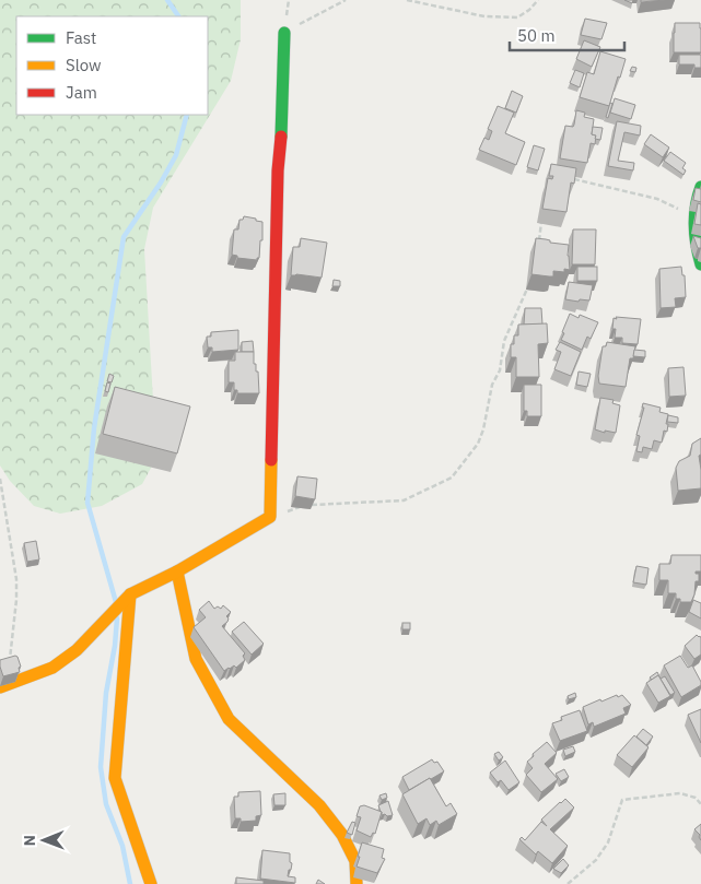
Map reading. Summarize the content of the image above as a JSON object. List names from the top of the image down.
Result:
{
  "legend": ["Fast", "Slow", "Jam"],
  "scale_bar": "50 m",
  "north": "left"
}
